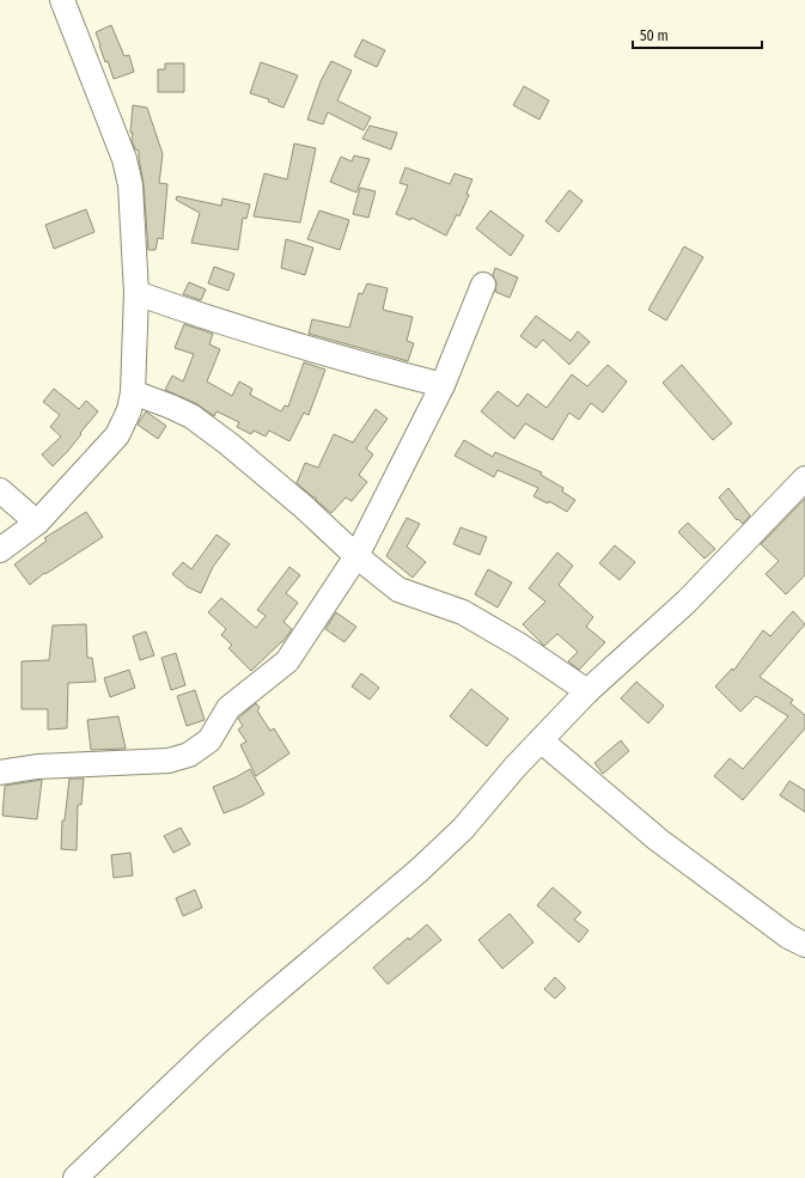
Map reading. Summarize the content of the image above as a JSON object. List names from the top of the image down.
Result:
{
  "scale_bar": "50 m"
}
